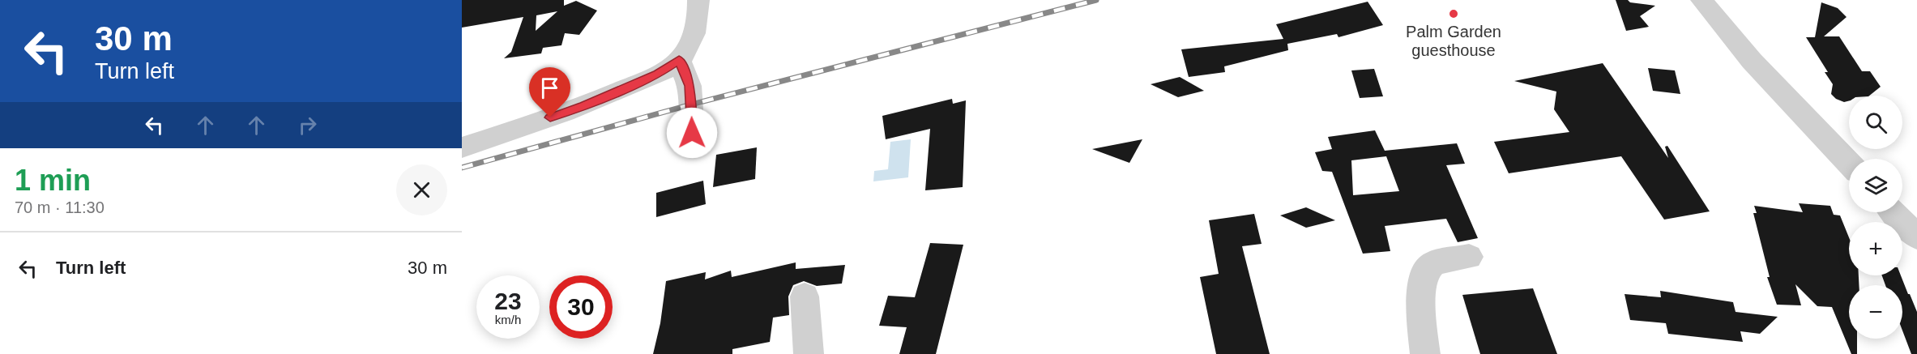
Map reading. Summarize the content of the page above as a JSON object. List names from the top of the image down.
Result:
{
  "places": ["Palm Garden guesthouse"],
  "page": {
    "turn": ["30 m", "Turn left"],
    "map_buttons": ["+", "−"],
    "heading": ["1 min", "70 m · 11:30"],
    "list": [
      {
        "name": "Turn left",
        "value": "30 m"
      }
    ],
    "speed": "23 km/h",
    "limit": "30"
  }
}
